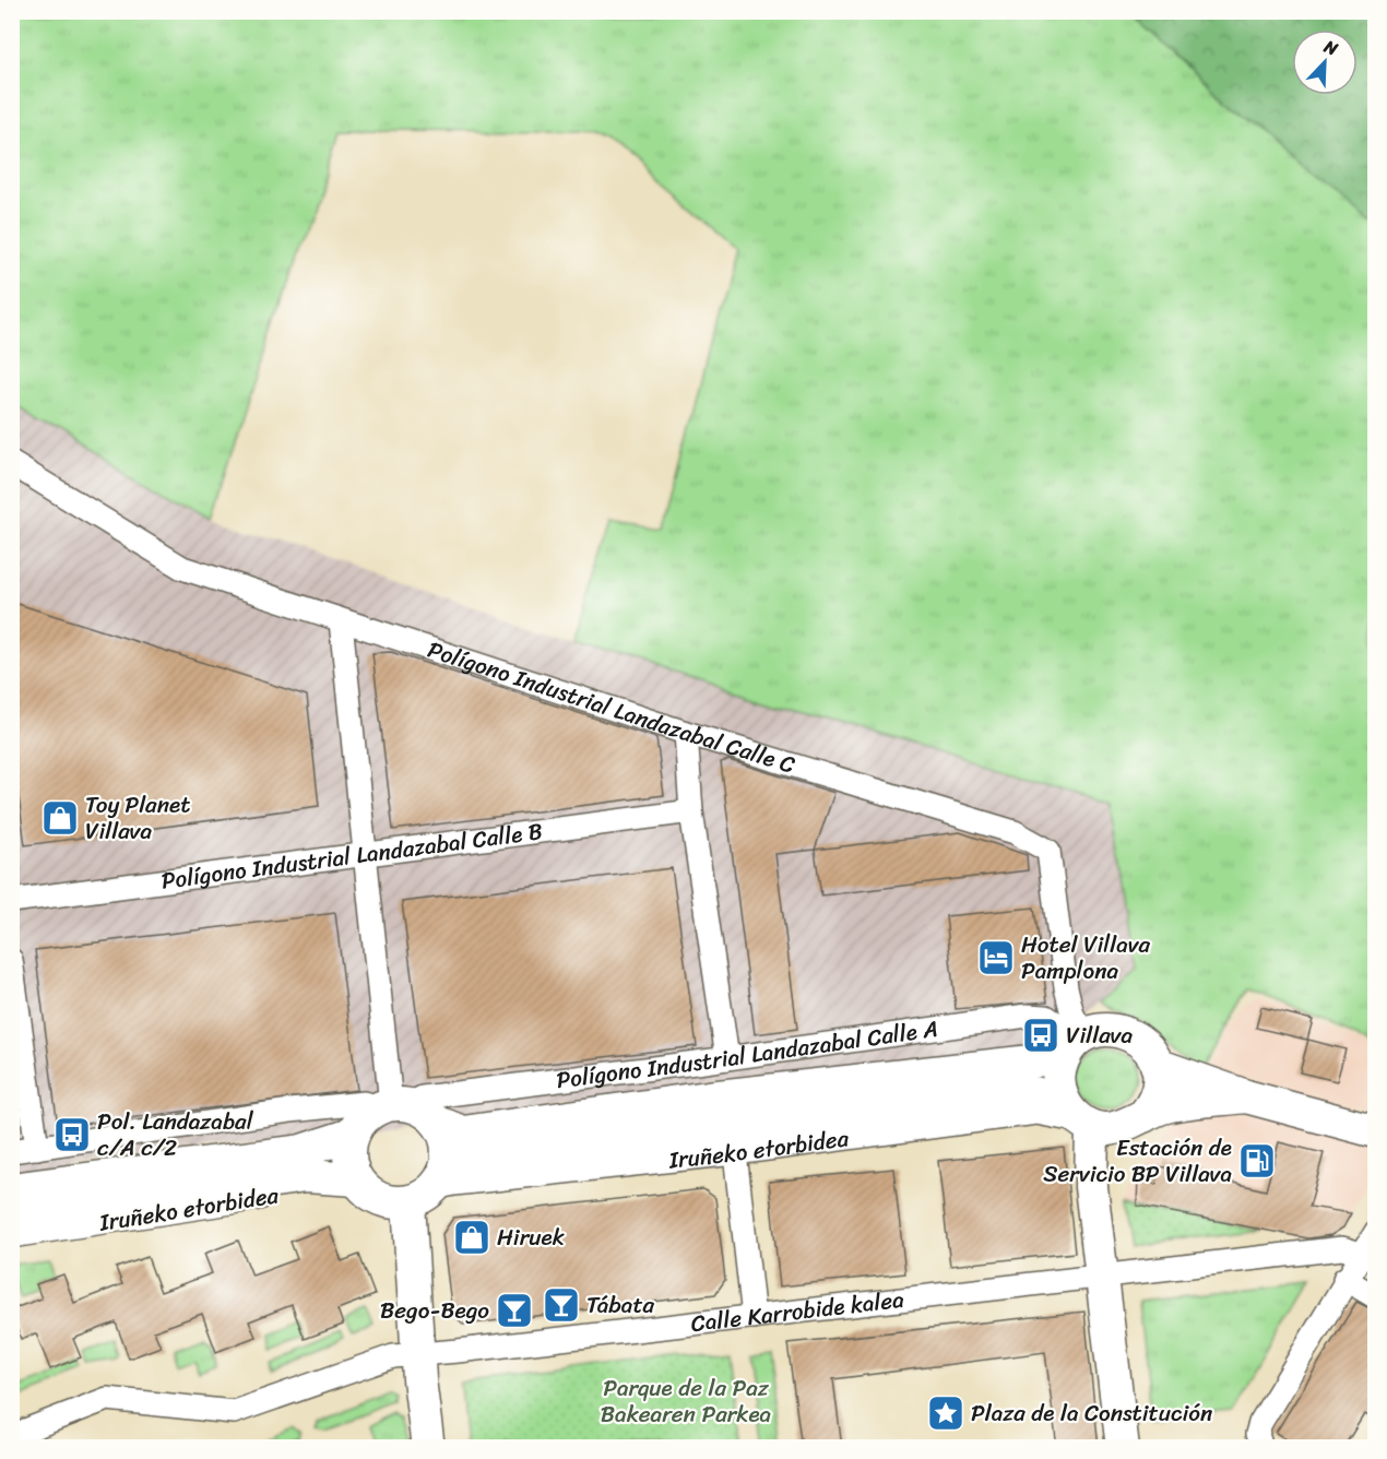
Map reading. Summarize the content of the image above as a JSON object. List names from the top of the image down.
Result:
{
  "streets": {
    "main road": ["Iruñeko etorbidea"],
    "street": [
      "Polígono Industrial Landazabal Calle C",
      "Polígono Industrial Landazabal Calle B",
      "Polígono Industrial Landazabal Calle A",
      "Calle Karrobide kalea"
    ]
  },
  "crossings": [
    ["Polígono Industrial Landazabal Calle C", "Polígono Industrial Landazabal Calle A"],
    ["Polígono Industrial Landazabal Calle C", "Iruñeko etorbidea"],
    ["Polígono Industrial Landazabal Calle A", "Iruñeko etorbidea"]
  ],
  "parks": ["Parque de la Paz Bakearen Parkea"],
  "places": {
    "shop": ["Toy Planet Villava", "Hiruek"],
    "hotel": ["Hotel Villava Pamplona"],
    "bus stop": ["Villava", "Pol. Landazabal c/A c/2"],
    "fuel station": ["Estación de Servicio BP Villava"],
    "bar": ["Tábata", "Bego-Bego"],
    "place": ["Plaza de la Constitución"]
  },
  "north": "top right"
}
